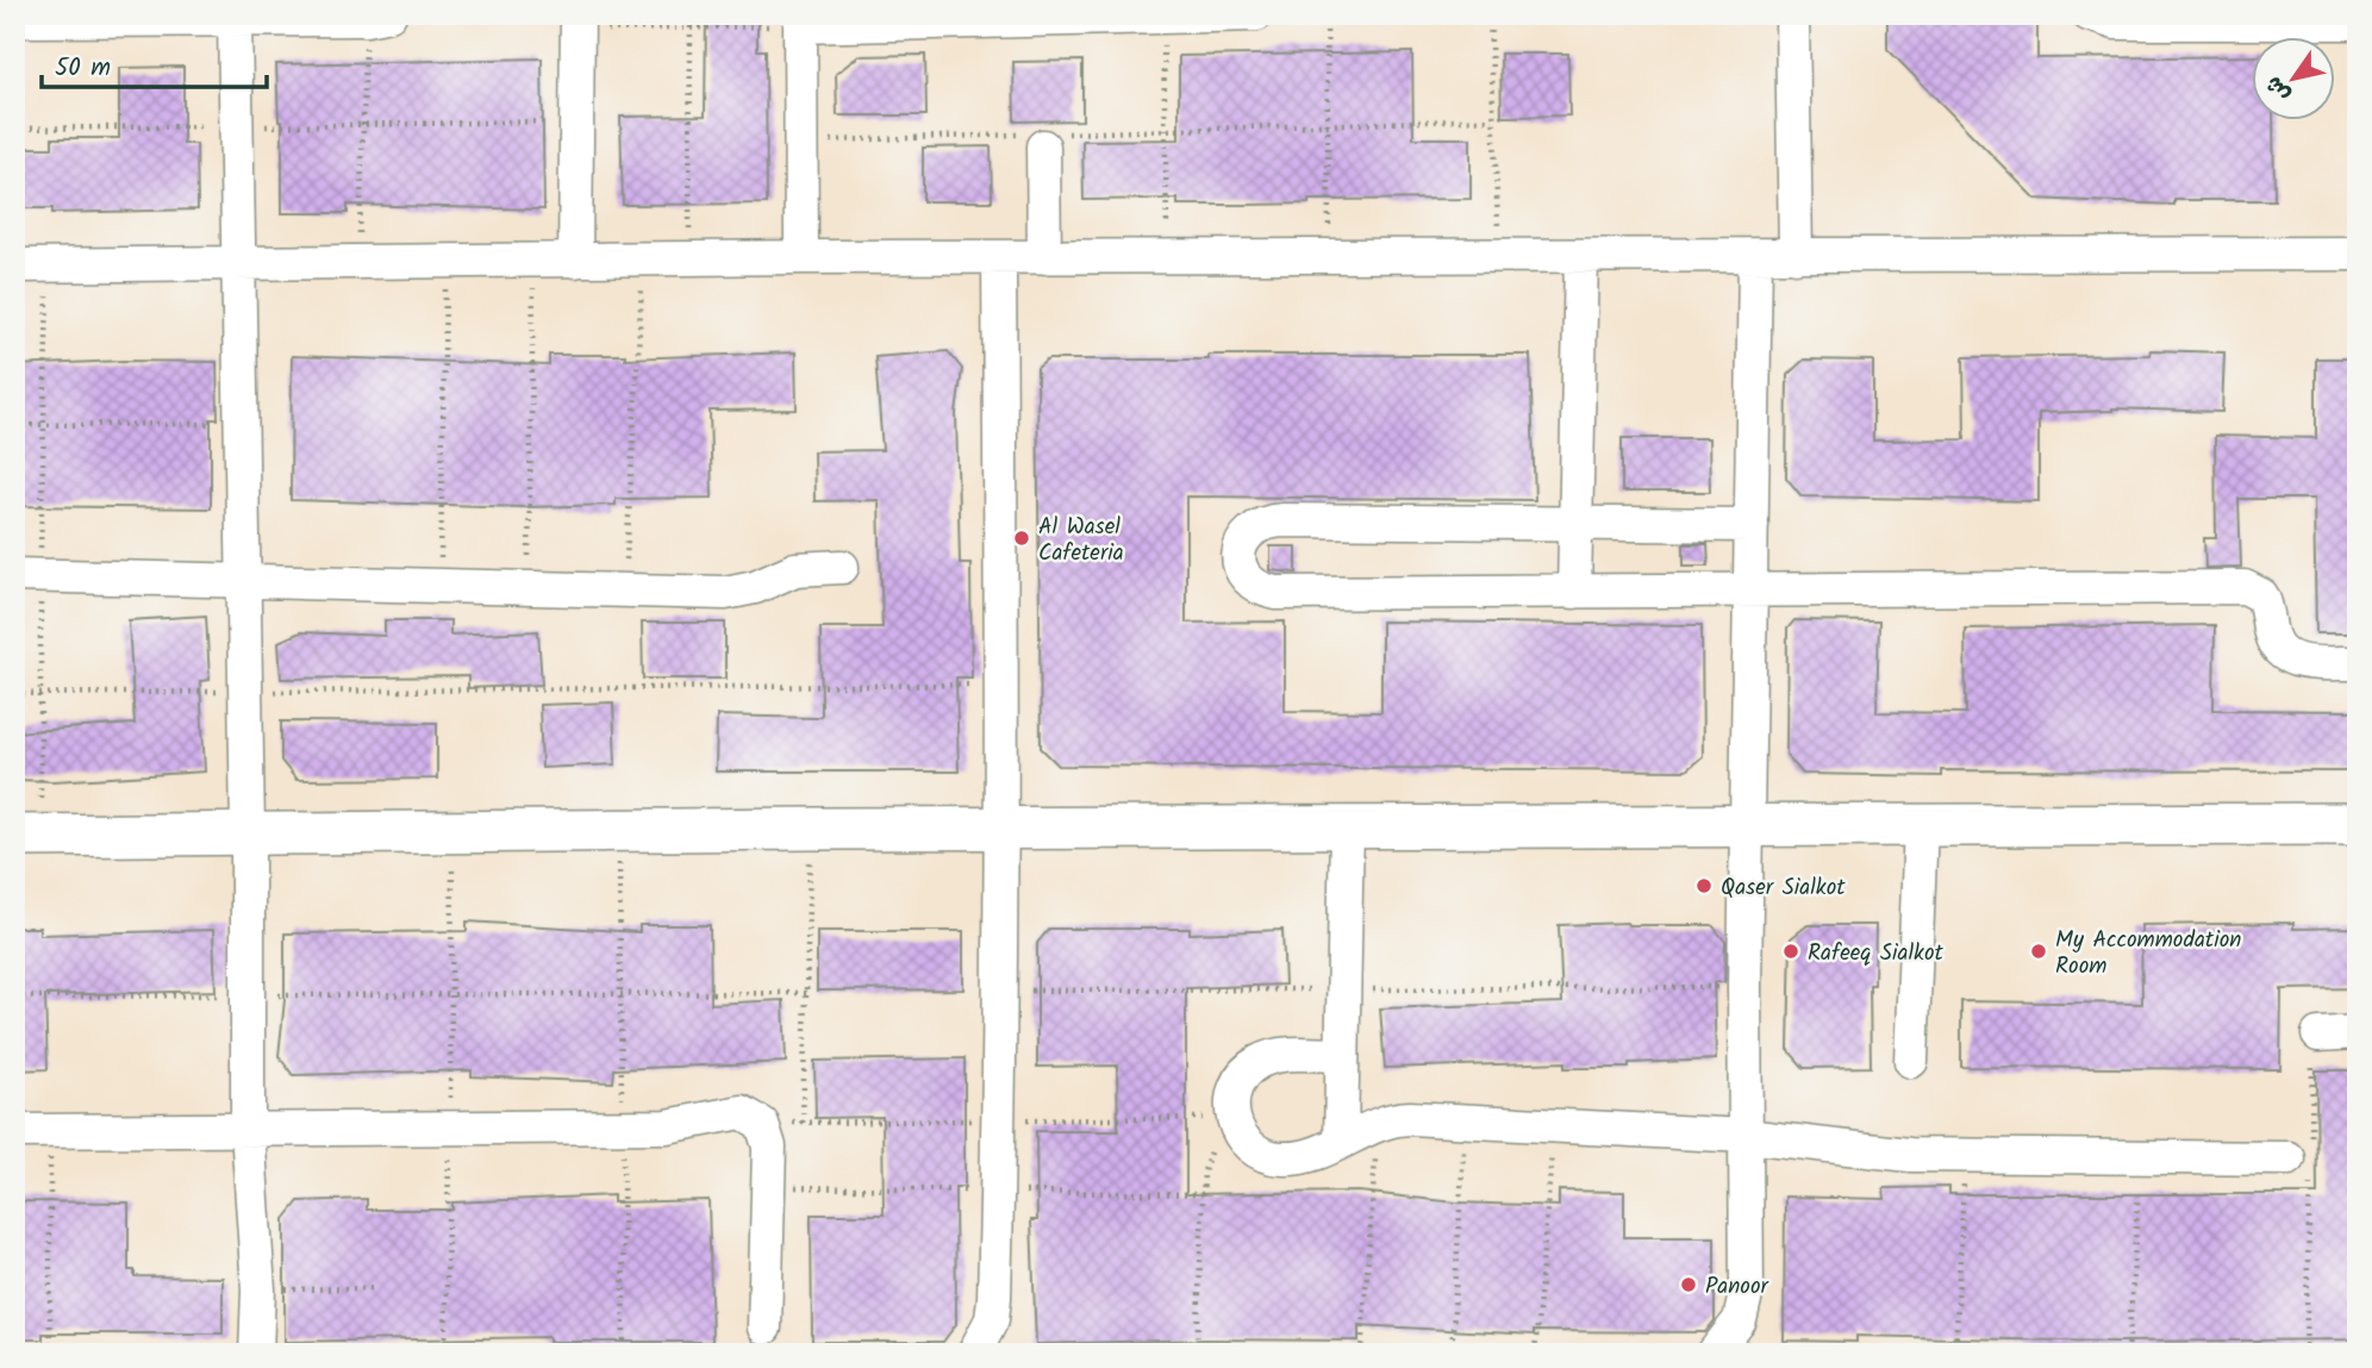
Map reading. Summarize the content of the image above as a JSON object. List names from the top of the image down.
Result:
{
  "places": [
    "Al Wasel Cafeteria",
    "Qaser Sialkot",
    "Rafeeq Sialkot",
    "My Accommodation Room",
    "Panoor"
  ],
  "scale_bar": "50 m",
  "north": "bottom left"
}
